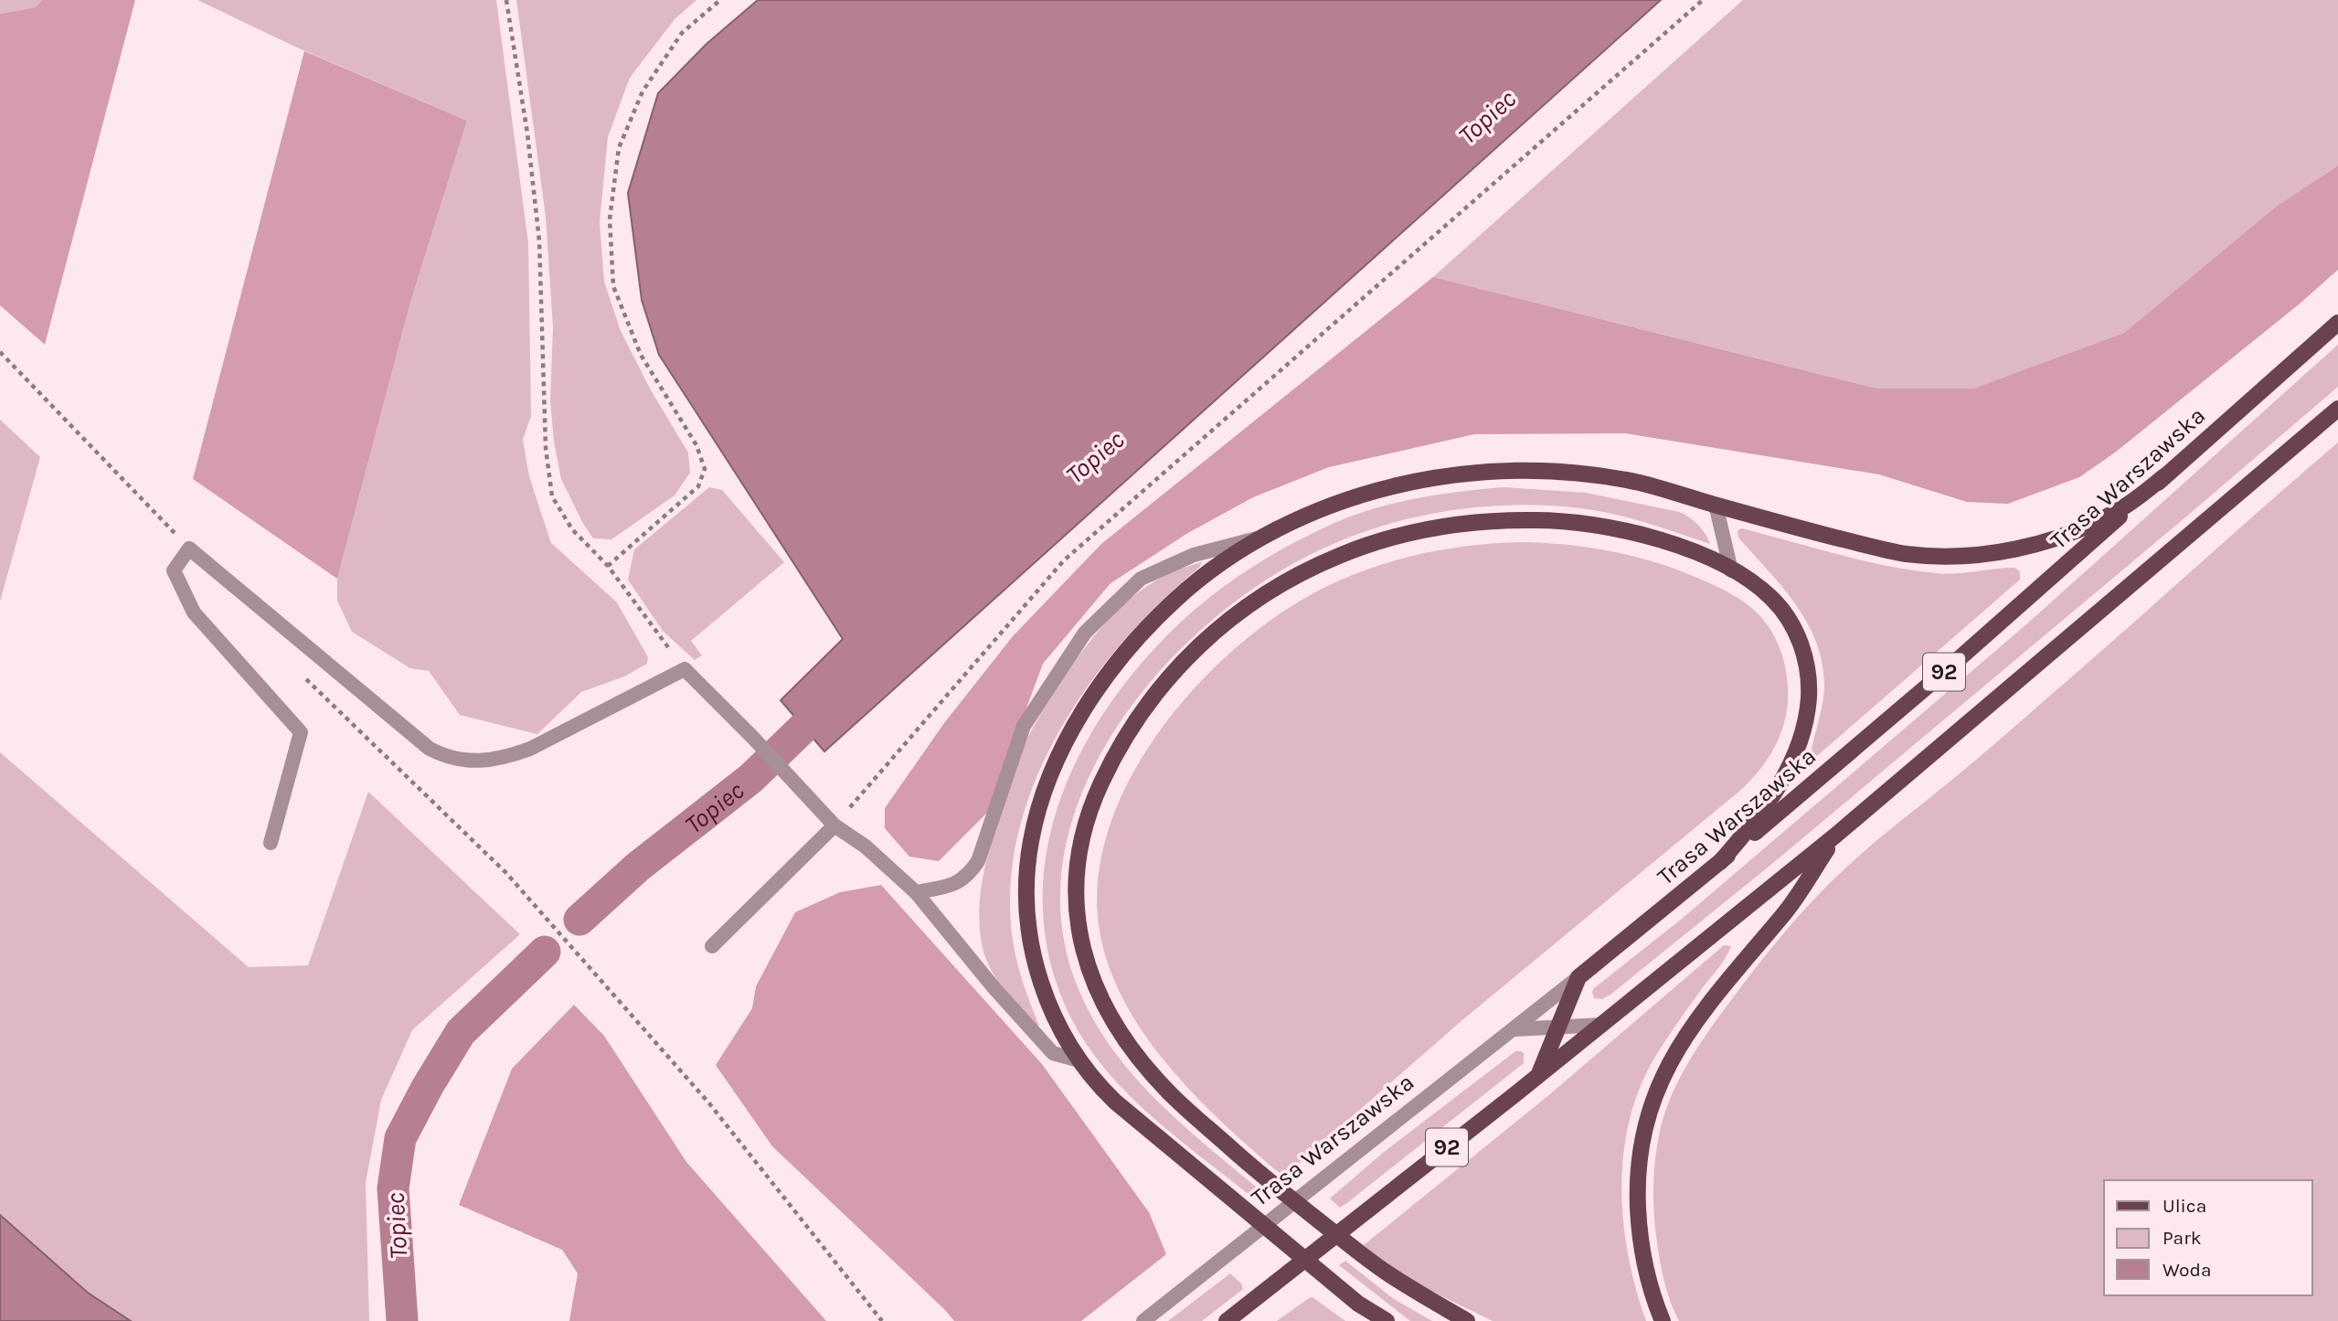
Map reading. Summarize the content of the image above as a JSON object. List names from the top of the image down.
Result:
{
  "streets": {
    "main road": ["Trasa Warszawska", "92"]
  },
  "water": ["Topiec"],
  "legend": ["Ulica", "Park", "Woda"]
}
